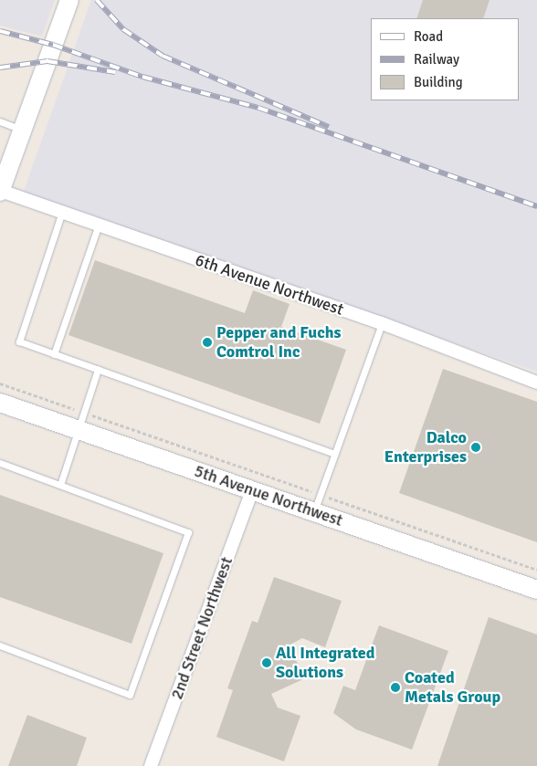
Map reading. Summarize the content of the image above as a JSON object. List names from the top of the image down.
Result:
{
  "streets": {
    "street": ["6th Avenue Northwest", "5th Avenue Northwest", "2nd Street Northwest"]
  },
  "crossings": [
    ["5th Avenue Northwest", "2nd Street Northwest"]
  ],
  "places": [
    "Pepper and Fuchs Comtrol Inc",
    "Dalco Enterprises",
    "All Integrated Solutions",
    "Coated Metals Group"
  ],
  "legend": ["Road", "Railway", "Building"]
}
